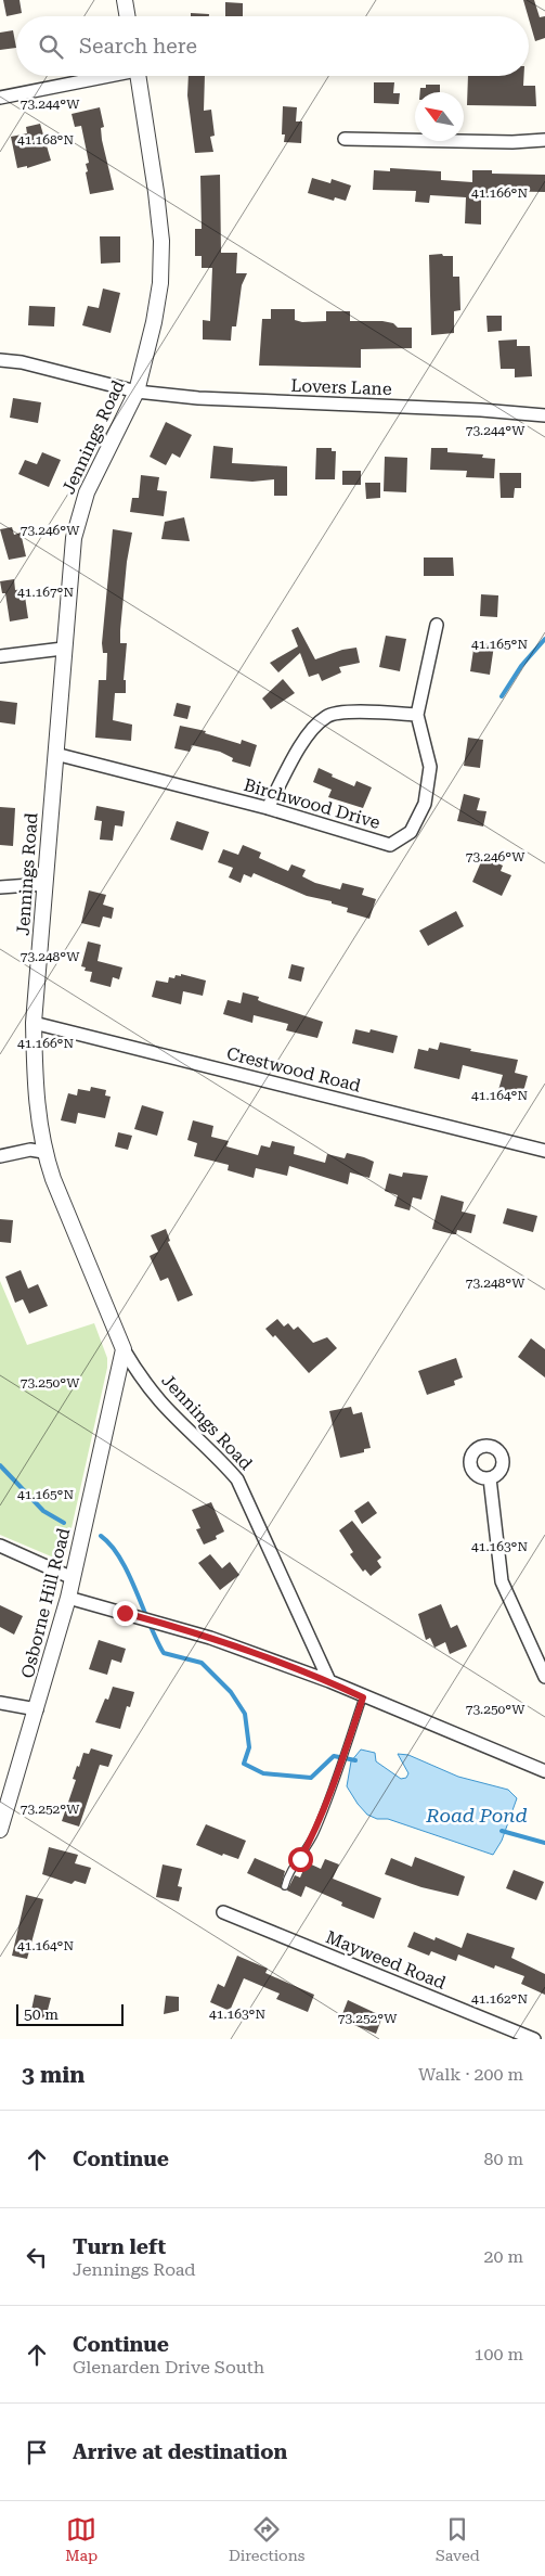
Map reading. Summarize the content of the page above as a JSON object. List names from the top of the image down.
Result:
{
  "streets": {
    "street": [
      "Lovers Lane",
      "Jennings Road",
      "Birchwood Drive",
      "Crestwood Road",
      "Osborne Hill Road",
      "Mayweed Road"
    ]
  },
  "crossings": [
    ["Lovers Lane", "Jennings Road"],
    ["Jennings Road", "Birchwood Drive"],
    ["Jennings Road", "Crestwood Road"],
    ["Jennings Road", "Osborne Hill Road"]
  ],
  "water": ["Road Pond"],
  "scale_bar": "50 m",
  "north": "top left",
  "page": {
    "search": "Search here",
    "scale": "50 m",
    "heading": ["3 min", "Walk · 200 m"],
    "list": [
      ["Continue", "80 m"],
      ["Turn left", "Jennings Road", "20 m"],
      ["Continue", "Glenarden Drive South", "100 m"],
      "Arrive at destination"
    ],
    "nav": ["Map", "Directions", "Saved"]
  },
  "coordinates": [
    "73.244°W",
    "41.168°N",
    "41.166°N",
    "73.246°W",
    "41.167°N",
    "41.165°N",
    "73.248°W",
    "41.164°N",
    "73.250°W",
    "41.163°N",
    "73.252°W",
    "41.162°N"
  ]
}
